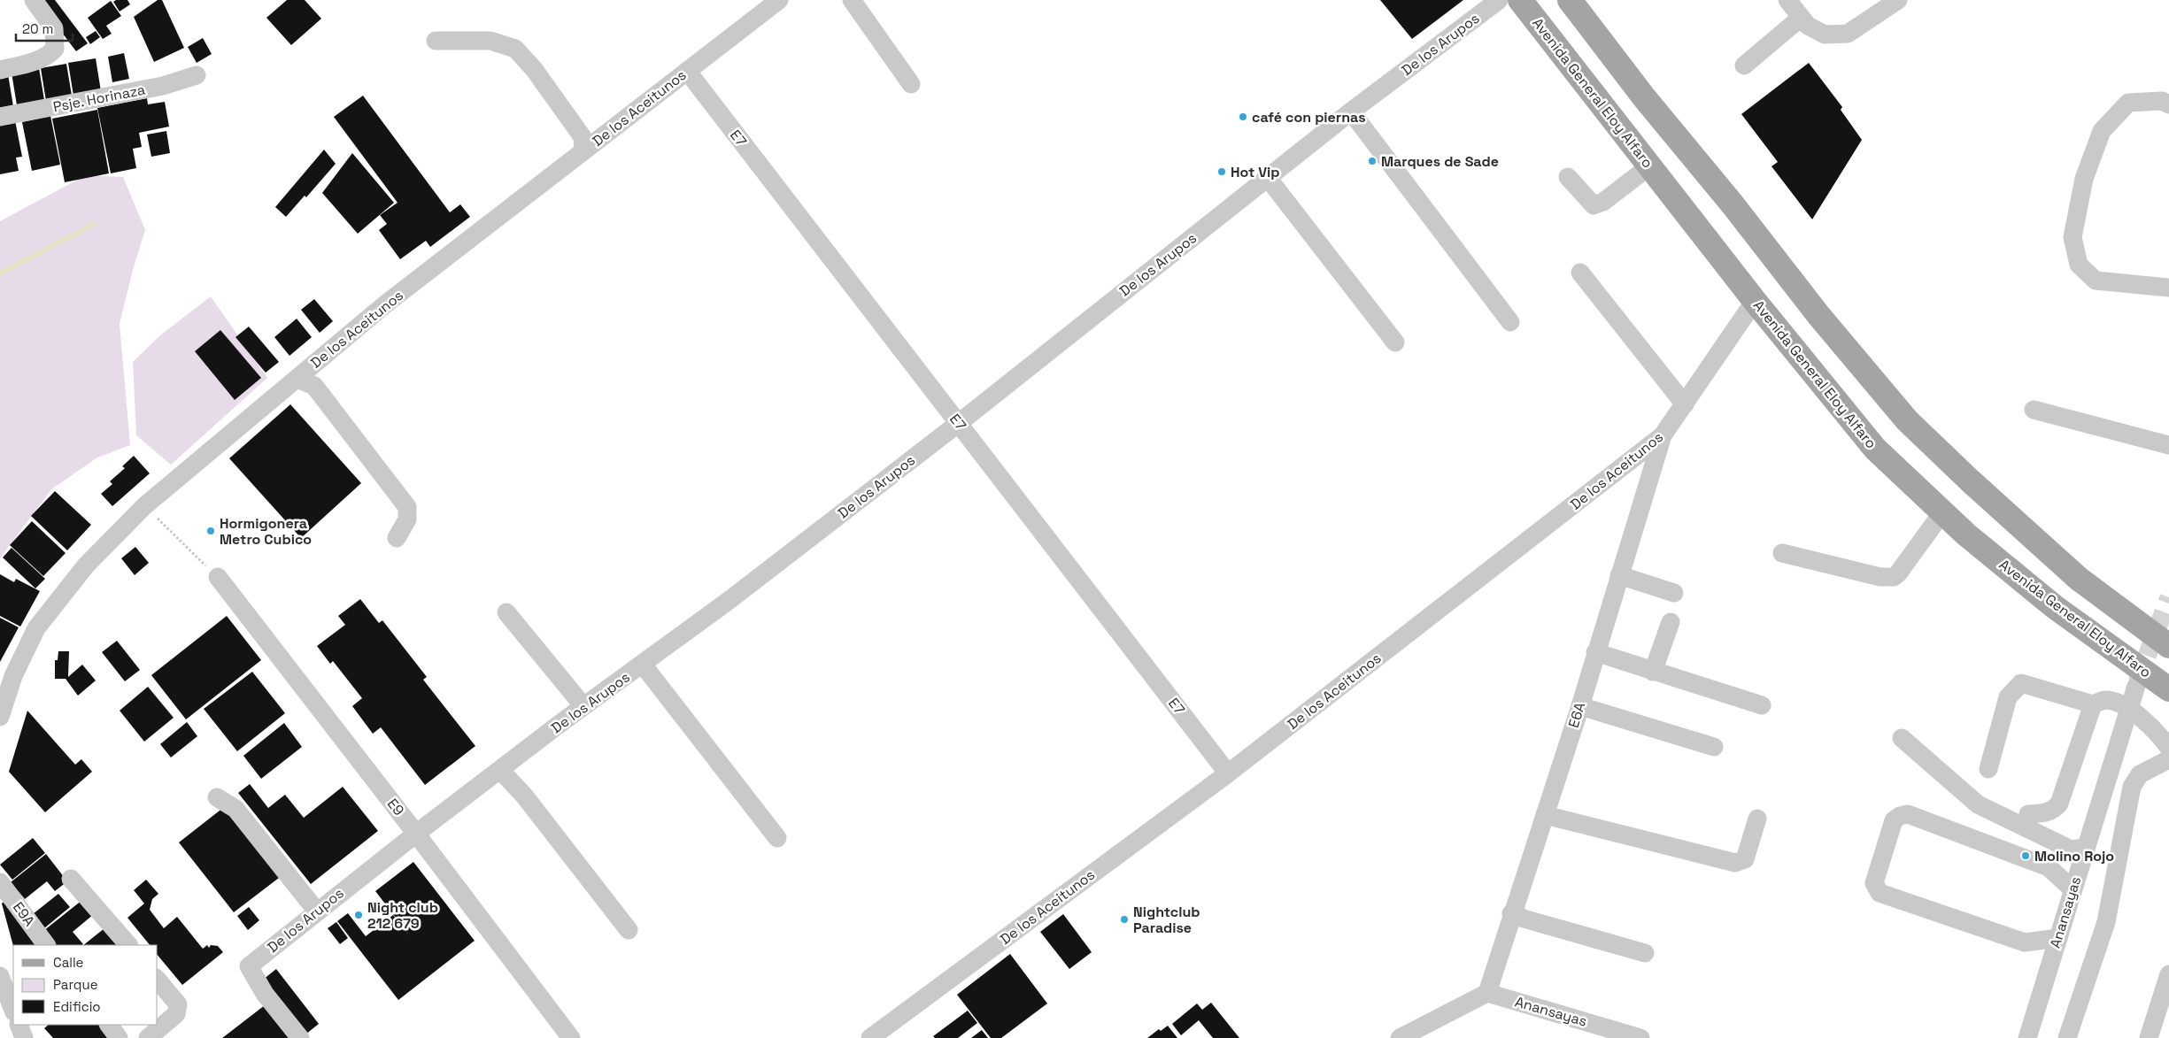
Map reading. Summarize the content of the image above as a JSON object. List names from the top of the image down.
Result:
{
  "streets": {
    "main road": ["Avenida General Eloy Alfaro"],
    "street": [
      "De los Arupos",
      "Psje. Horinaza",
      "De los Aceitunos",
      "E7",
      "E6A",
      "E9",
      "Anansayas",
      "E9A"
    ]
  },
  "crossings": [
    ["De los Arupos", "E7"],
    ["De los Arupos", "E9"],
    ["Avenida General Eloy Alfaro", "De los Aceitunos"],
    ["De los Aceitunos", "E7"],
    ["De los Aceitunos", "E6A"],
    ["E6A", "Anansayas"]
  ],
  "places": [
    "café con piernas",
    "Marques de Sade",
    "Hot Vip",
    "Hormigonera Metro Cubico",
    "Molino Rojo",
    "Night club 212 679",
    "Nightclub Paradise"
  ],
  "legend": ["Calle", "Parque", "Edificio"],
  "scale_bar": "20 m"
}
